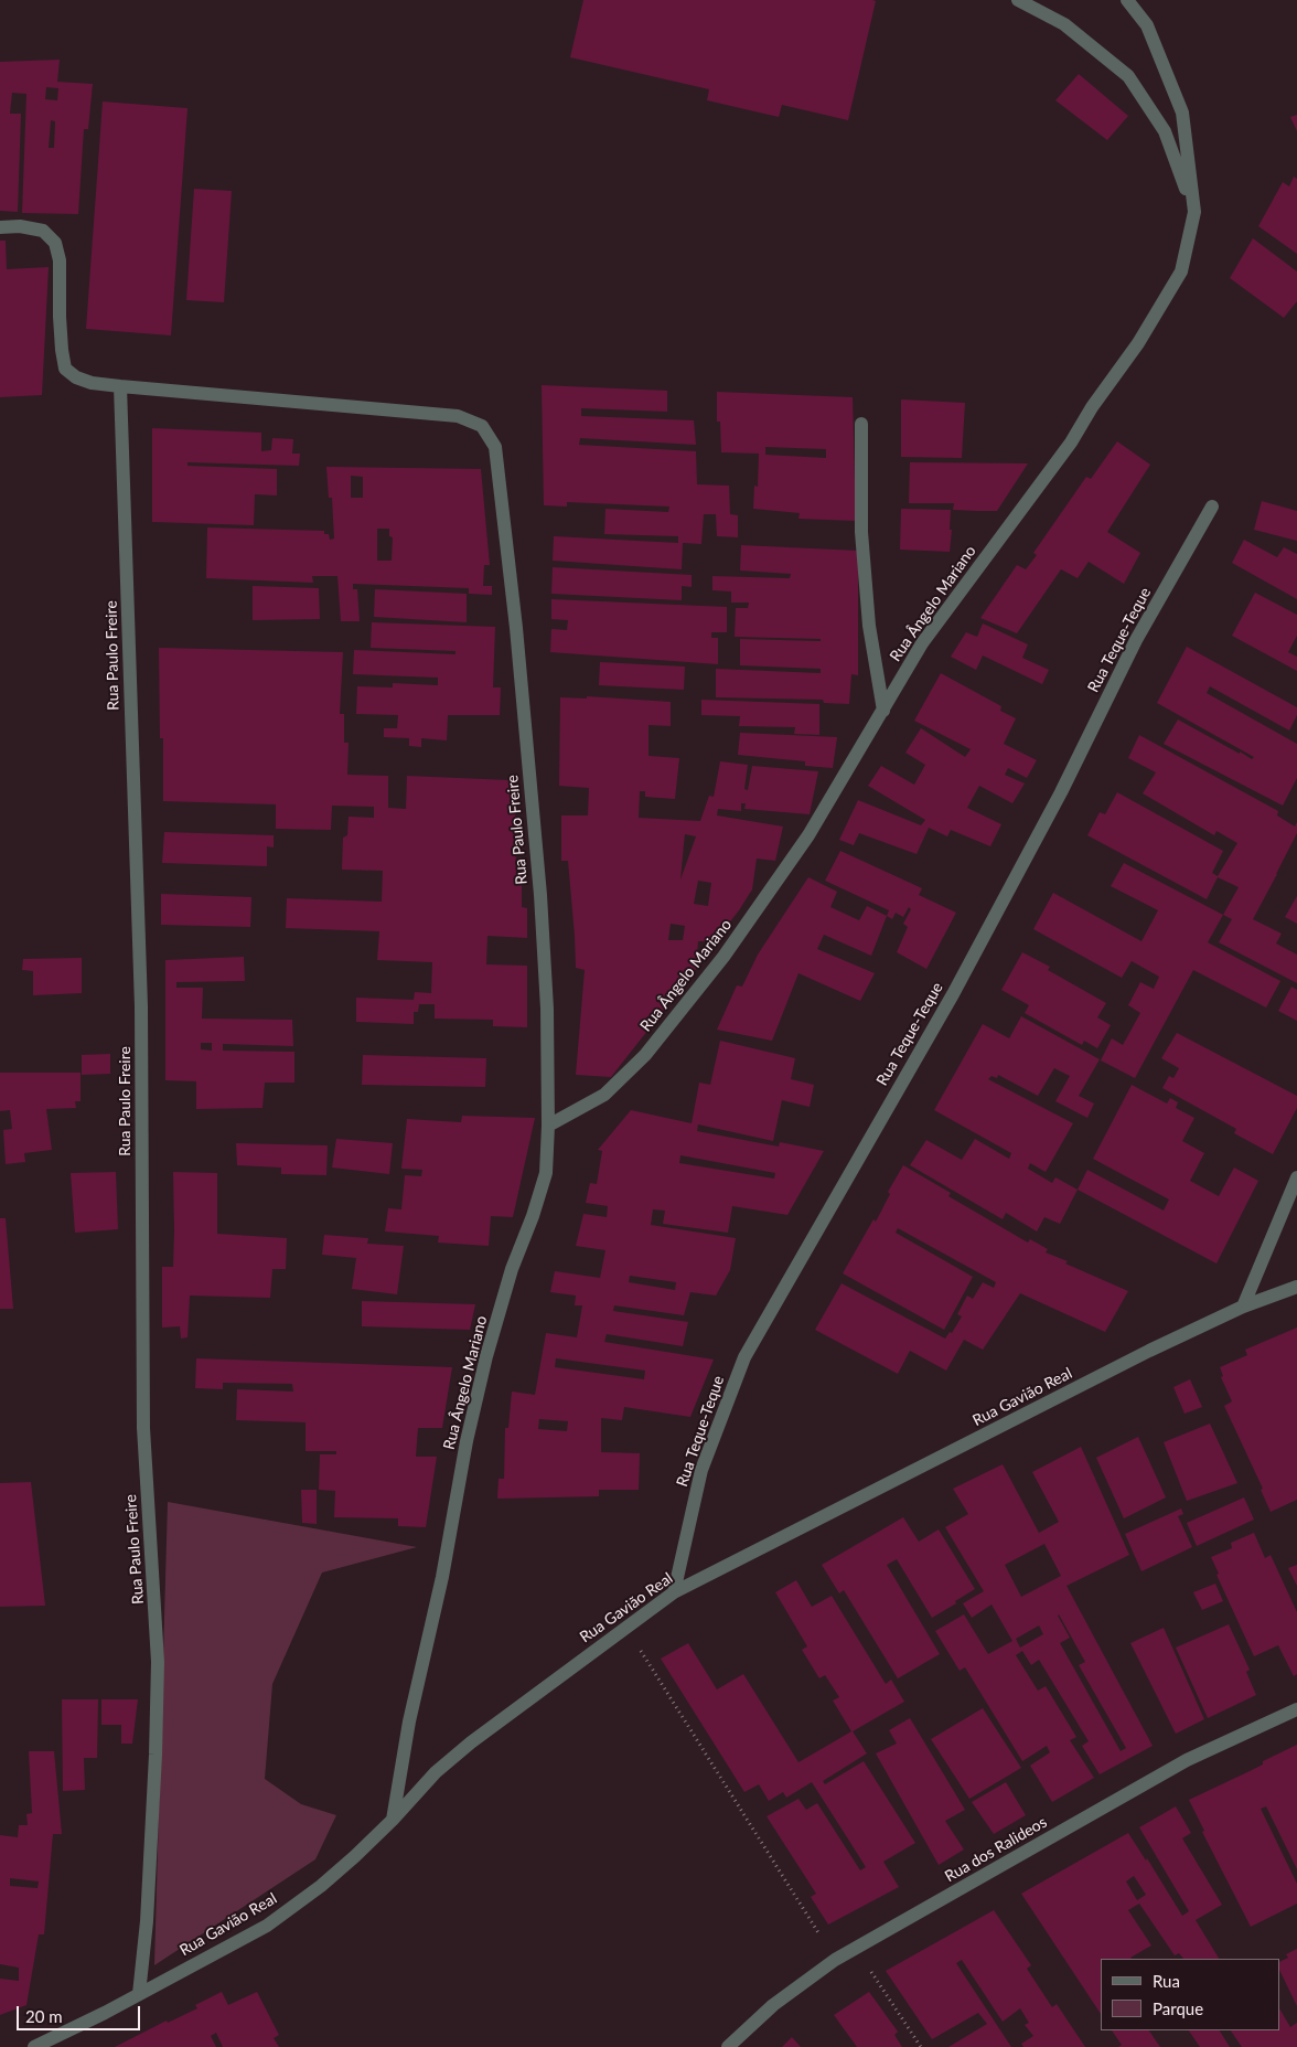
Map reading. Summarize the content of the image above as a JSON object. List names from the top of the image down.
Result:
{
  "streets": {
    "street": [
      "Rua Ângelo Mariano",
      "Rua Teque-Teque",
      "Rua Paulo Freire",
      "Rua Gavião Real",
      "Rua dos Ralideos"
    ]
  },
  "crossings": [
    ["Rua Ângelo Mariano", "Rua Paulo Freire"],
    ["Rua Ângelo Mariano", "Rua Gavião Real"],
    ["Rua Teque-Teque", "Rua Gavião Real"],
    ["Rua Paulo Freire", "Rua Gavião Real"]
  ],
  "legend": ["Rua", "Parque"],
  "scale_bar": "20 m"
}
